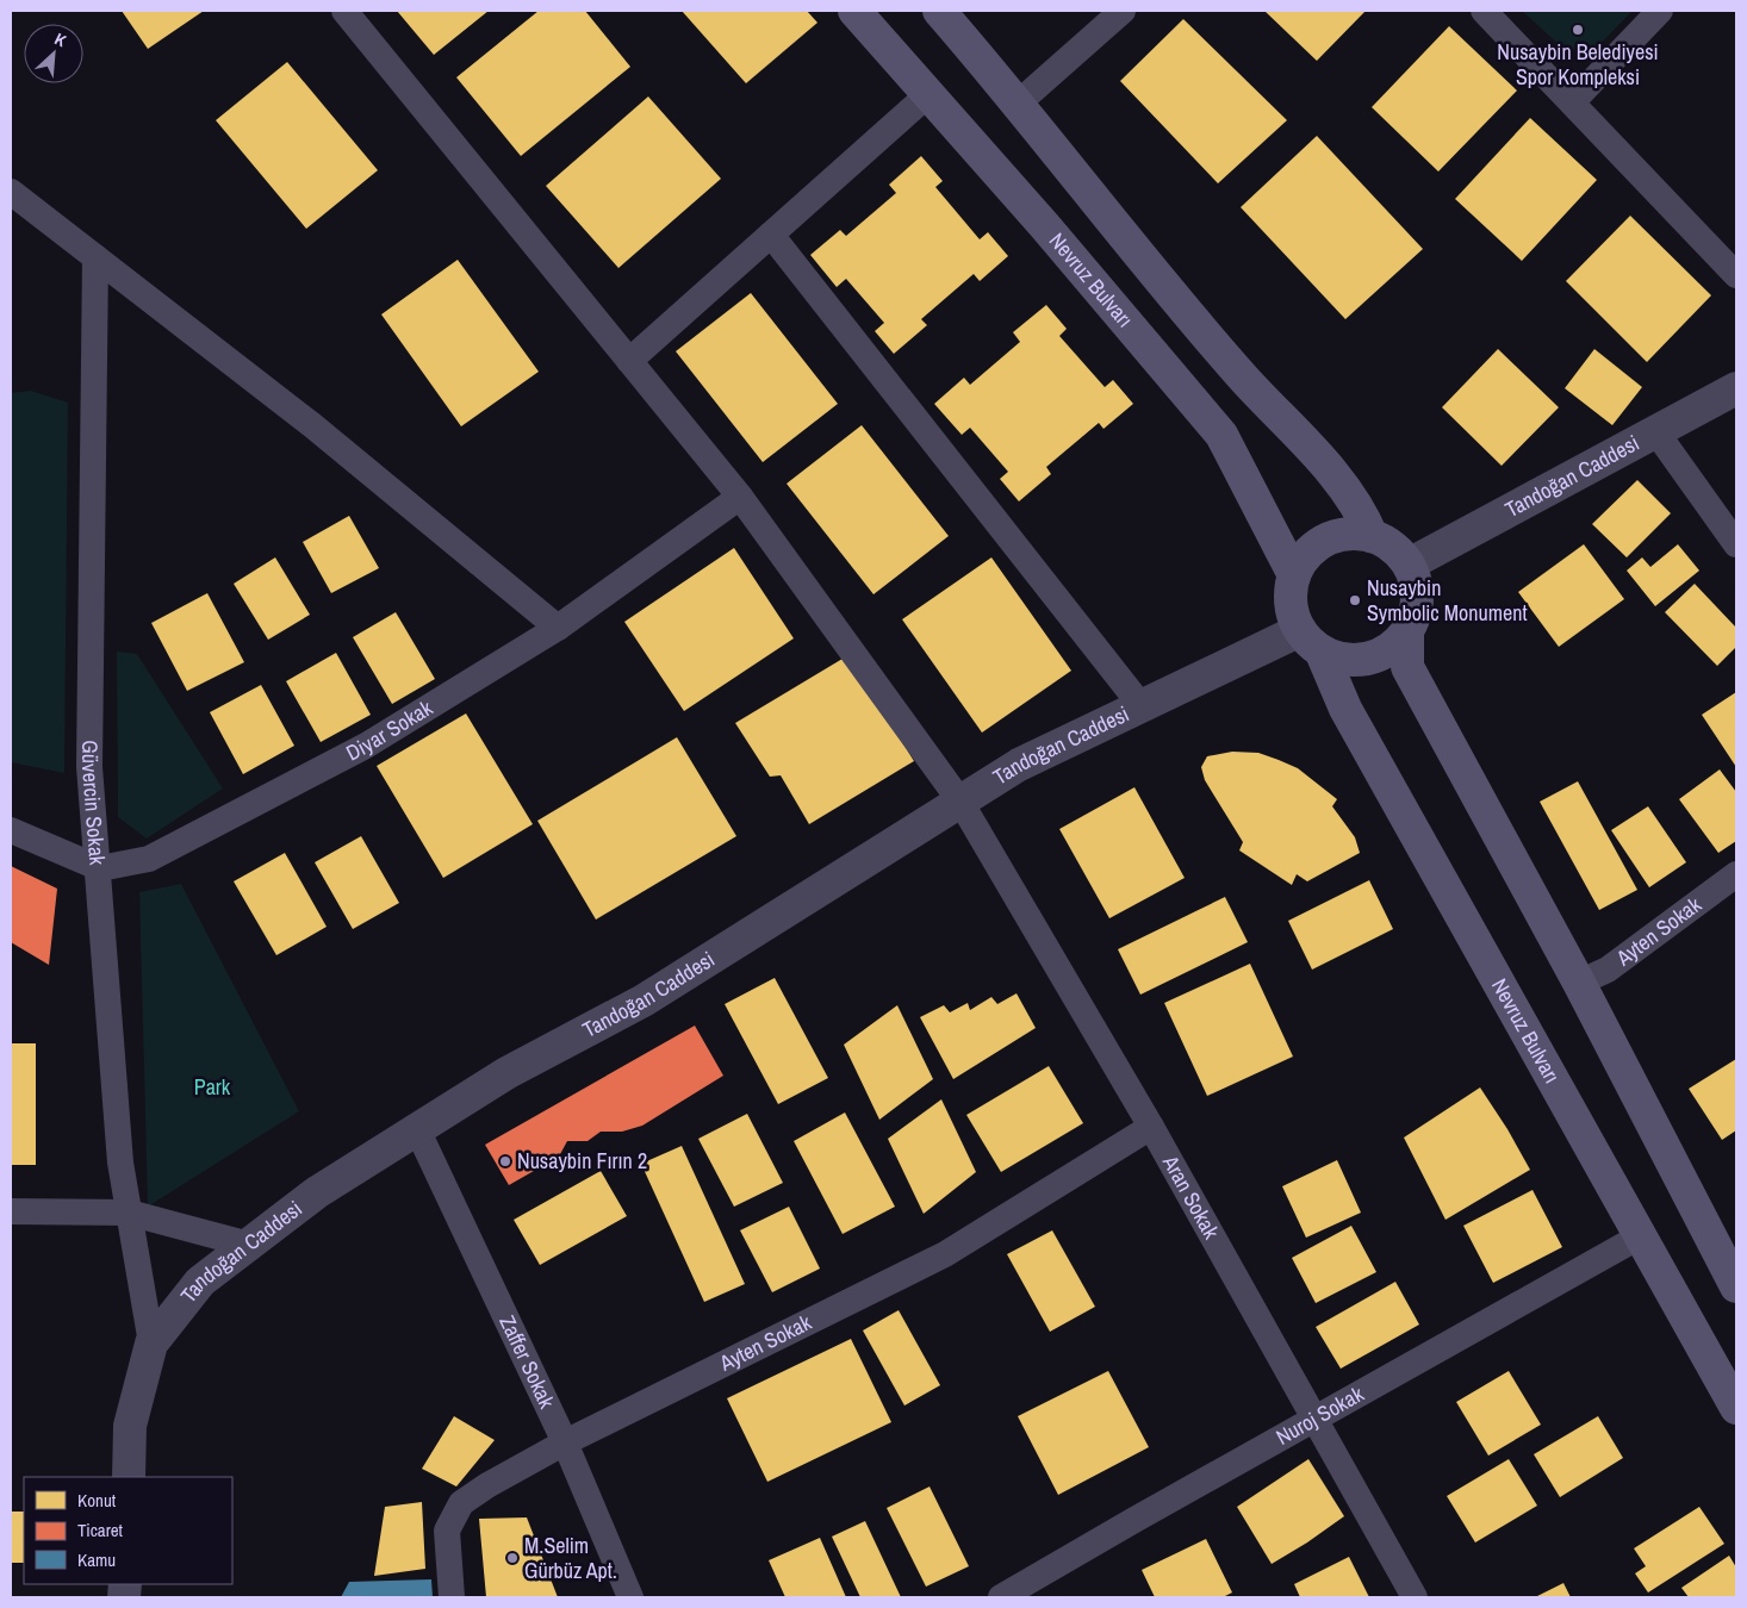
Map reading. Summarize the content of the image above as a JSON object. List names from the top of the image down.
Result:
{
  "streets": {
    "main road": ["Nevruz Bulvarı"],
    "street": [
      "Tandoğan Caddesi",
      "Diyar Sokak",
      "Güvercin Sokak",
      "Ayten Sokak",
      "Aran Sokak",
      "Zaffer Sokak",
      "Nuroj Sokak"
    ]
  },
  "crossings": [
    ["Nevruz Bulvarı", "Tandoğan Caddesi"],
    ["Nevruz Bulvarı", "Nuroj Sokak"],
    ["Tandoğan Caddesi", "Güvercin Sokak"],
    ["Tandoğan Caddesi", "Aran Sokak"],
    ["Tandoğan Caddesi", "Zaffer Sokak"],
    ["Diyar Sokak", "Güvercin Sokak"],
    ["Diyar Sokak", "Aran Sokak"],
    ["Ayten Sokak", "Aran Sokak"],
    ["Ayten Sokak", "Zaffer Sokak"],
    ["Aran Sokak", "Nuroj Sokak"]
  ],
  "parks": ["Park"],
  "places": [
    "Nusaybin Belediyesi Spor Kompleksi",
    "Nusaybin Symbolic Monument",
    "Nusaybin Fırın 2",
    "M.Selim Gürbüz Apt."
  ],
  "legend": ["Konut", "Ticaret", "Kamu"],
  "north": "top right"
}
